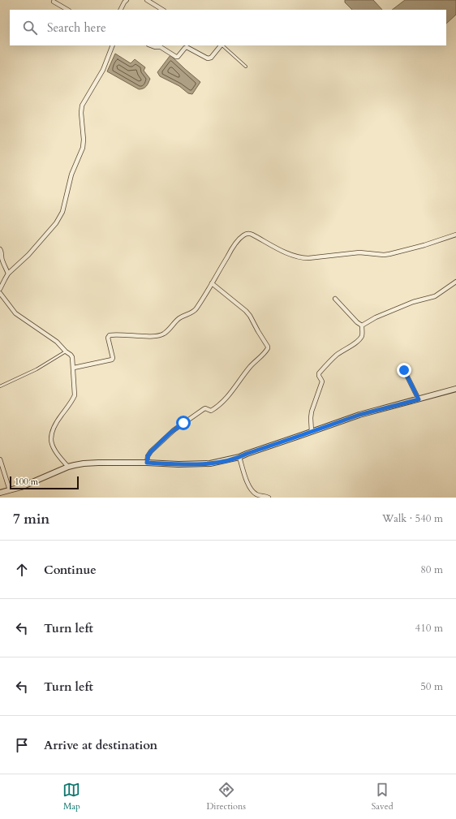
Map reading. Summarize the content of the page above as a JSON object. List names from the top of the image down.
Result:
{
  "scale_bar": "100 m",
  "page": {
    "search": "Search here",
    "scale": "100 m",
    "heading": ["7 min", "Walk · 540 m"],
    "list": [
      ["Continue", "80 m"],
      ["Turn left", "410 m"],
      ["Turn left", "50 m"],
      "Arrive at destination"
    ],
    "nav": ["Map", "Directions", "Saved"]
  }
}
